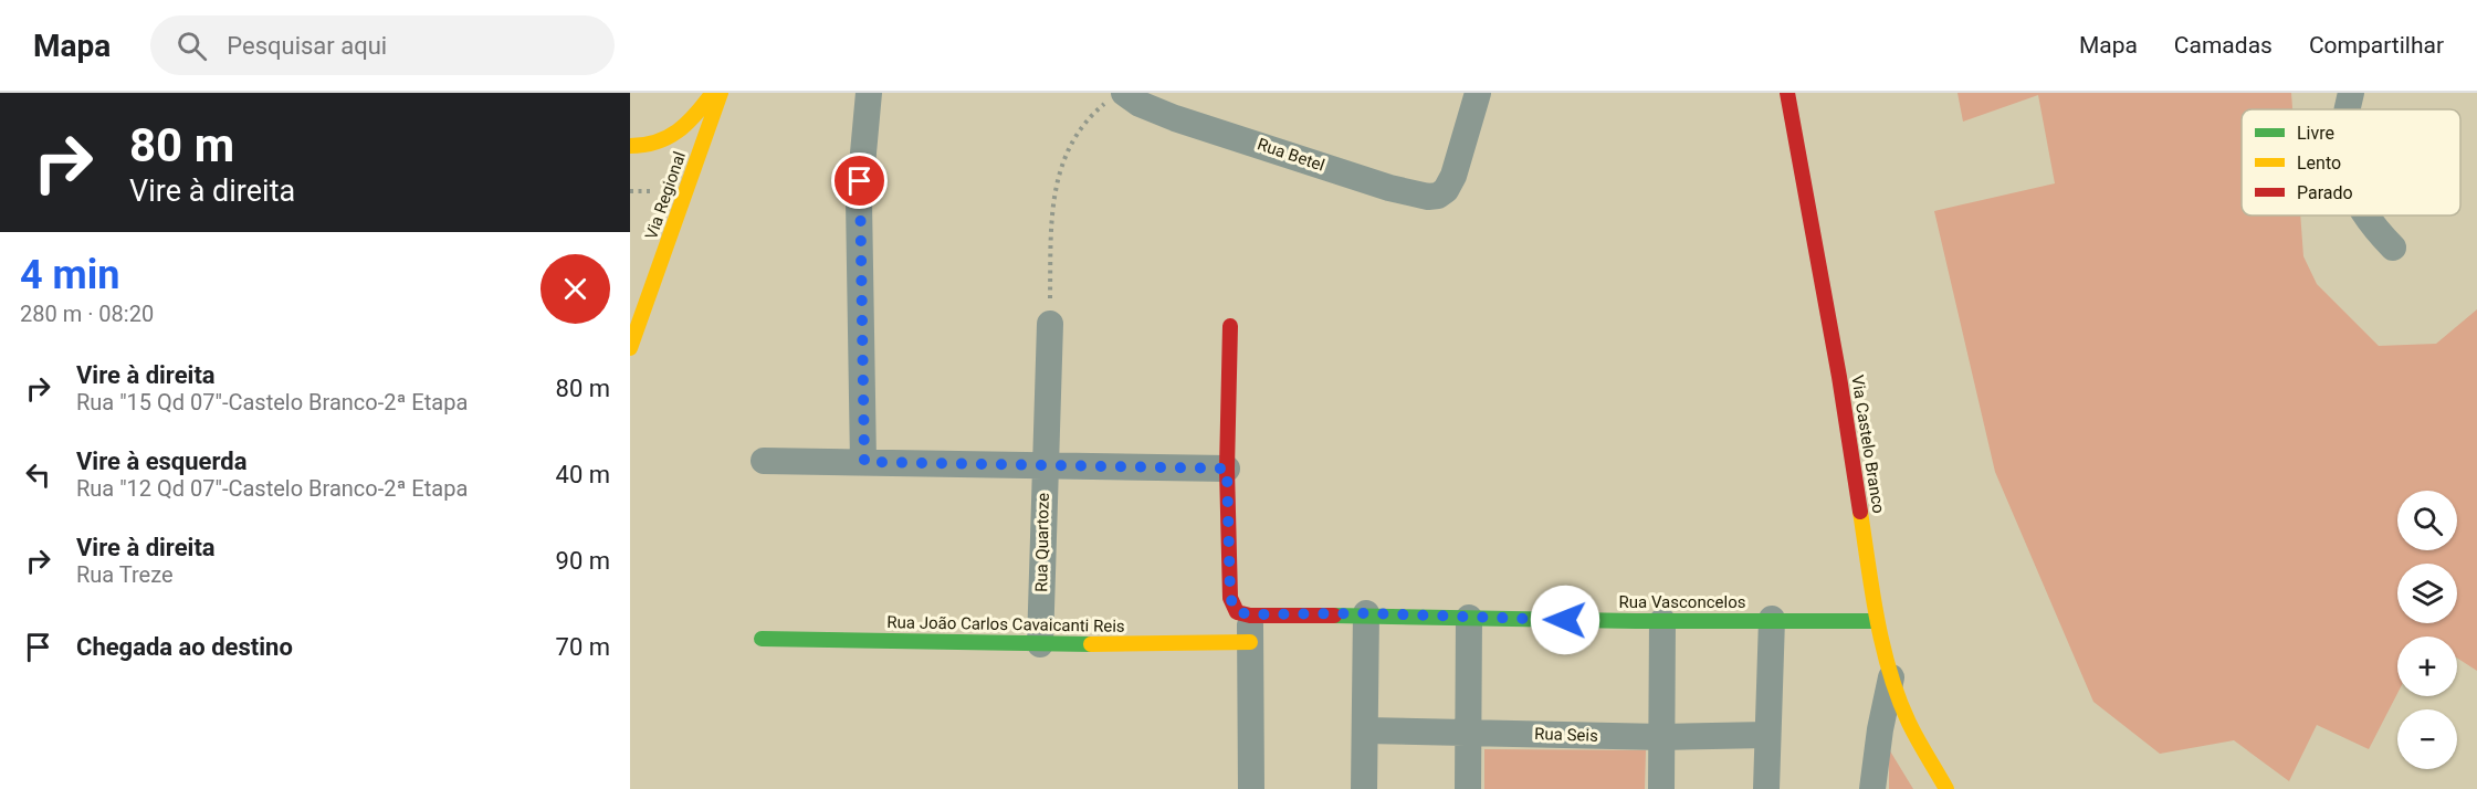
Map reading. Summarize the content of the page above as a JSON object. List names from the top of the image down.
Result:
{
  "streets": {
    "street": [
      "Rua Betel",
      "Via Regional",
      "Via Castelo Branco",
      "Rua Quartoze",
      "Rua Vasconcelos",
      "Rua João Carlos Cavaicanti Reis",
      "Rua Seis"
    ]
  },
  "crossings": [
    ["Via Castelo Branco", "Rua Vasconcelos"],
    ["Rua Quartoze", "Rua João Carlos Cavaicanti Reis"]
  ],
  "legend": ["Livre", "Lento", "Parado"],
  "page": {
    "header": "Mapa",
    "search": "Pesquisar aqui",
    "nav": ["Mapa", "Camadas", "Compartilhar"],
    "turn": ["80 m", "Vire à direita"],
    "heading": ["4 min", "280 m · 08:20"],
    "list": [
      {
        "name": "Vire à direita",
        "note": "Rua \"15 Qd 07\"-Castelo Branco-2ª Etapa",
        "value": "80 m"
      },
      {
        "name": "Vire à esquerda",
        "note": "Rua \"12 Qd 07\"-Castelo Branco-2ª Etapa",
        "value": "40 m"
      },
      {
        "name": "Vire à direita",
        "note": "Rua Treze",
        "value": "90 m"
      },
      {
        "name": "Chegada ao destino",
        "value": "70 m"
      }
    ],
    "map_buttons": ["+", "−"]
  }
}
